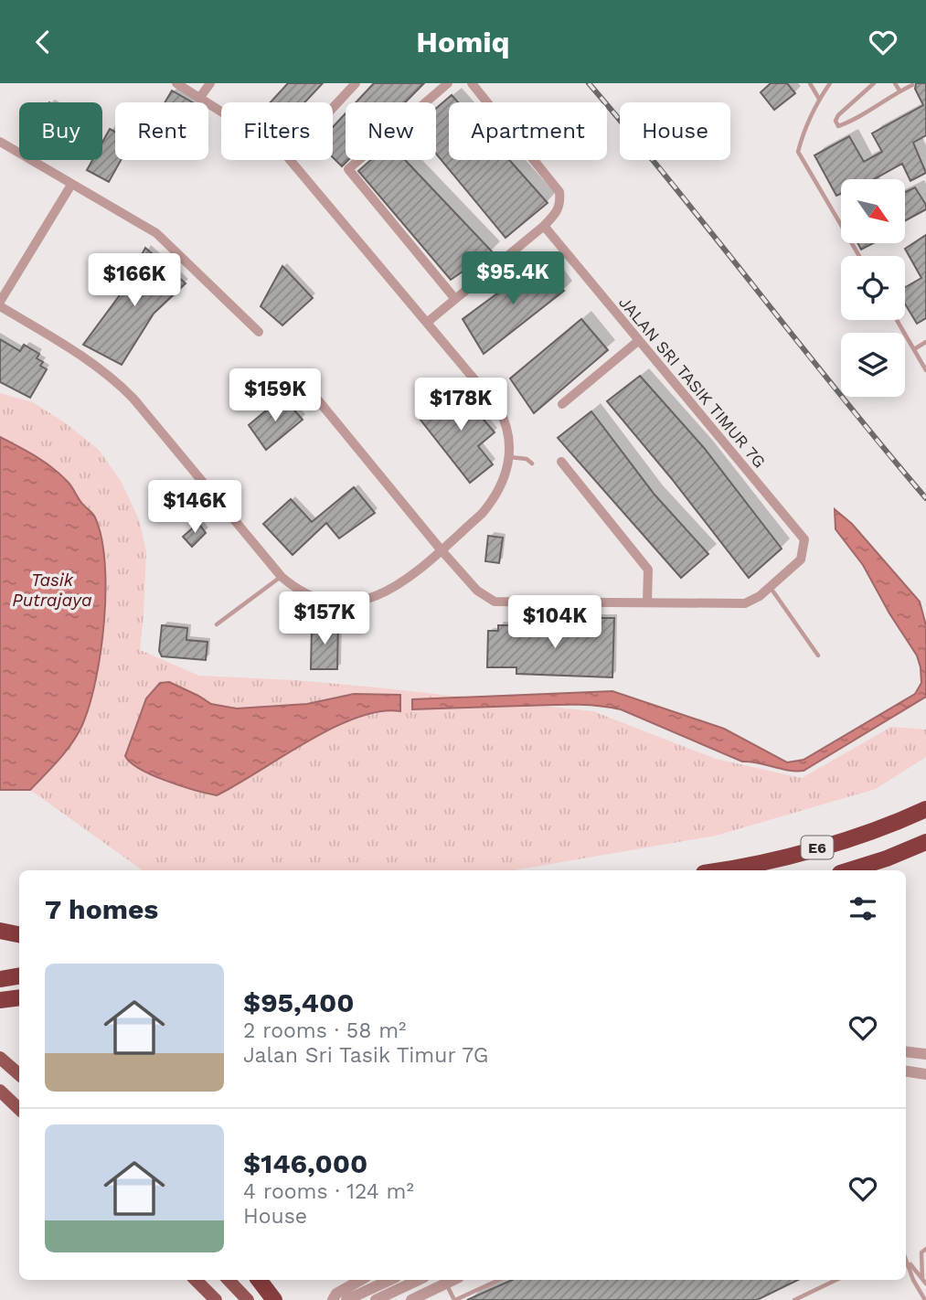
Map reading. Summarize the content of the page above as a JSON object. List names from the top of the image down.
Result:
{
  "streets": {
    "highway": ["E6"],
    "street": ["JALAN SRI TASIK TIMUR 7G"]
  },
  "water": ["Tasik Putrajaya"],
  "north": "bottom right",
  "page": {
    "header": "Homiq",
    "chip": [
      "Buy",
      "Rent",
      "Filters",
      "New",
      "Apartment",
      "House"
    ],
    "price": [
      "$95.4K",
      "$166K",
      "$159K",
      "$178K",
      "$146K",
      "$157K",
      "$104K"
    ],
    "heading": "7 homes",
    "list": [
      {
        "name": "$95,400",
        "note": "2 rooms · 58 m² · Jalan Sri Tasik Timur 7G"
      },
      {
        "name": "$146,000",
        "note": "4 rooms · 124 m² · House"
      }
    ]
  }
}
